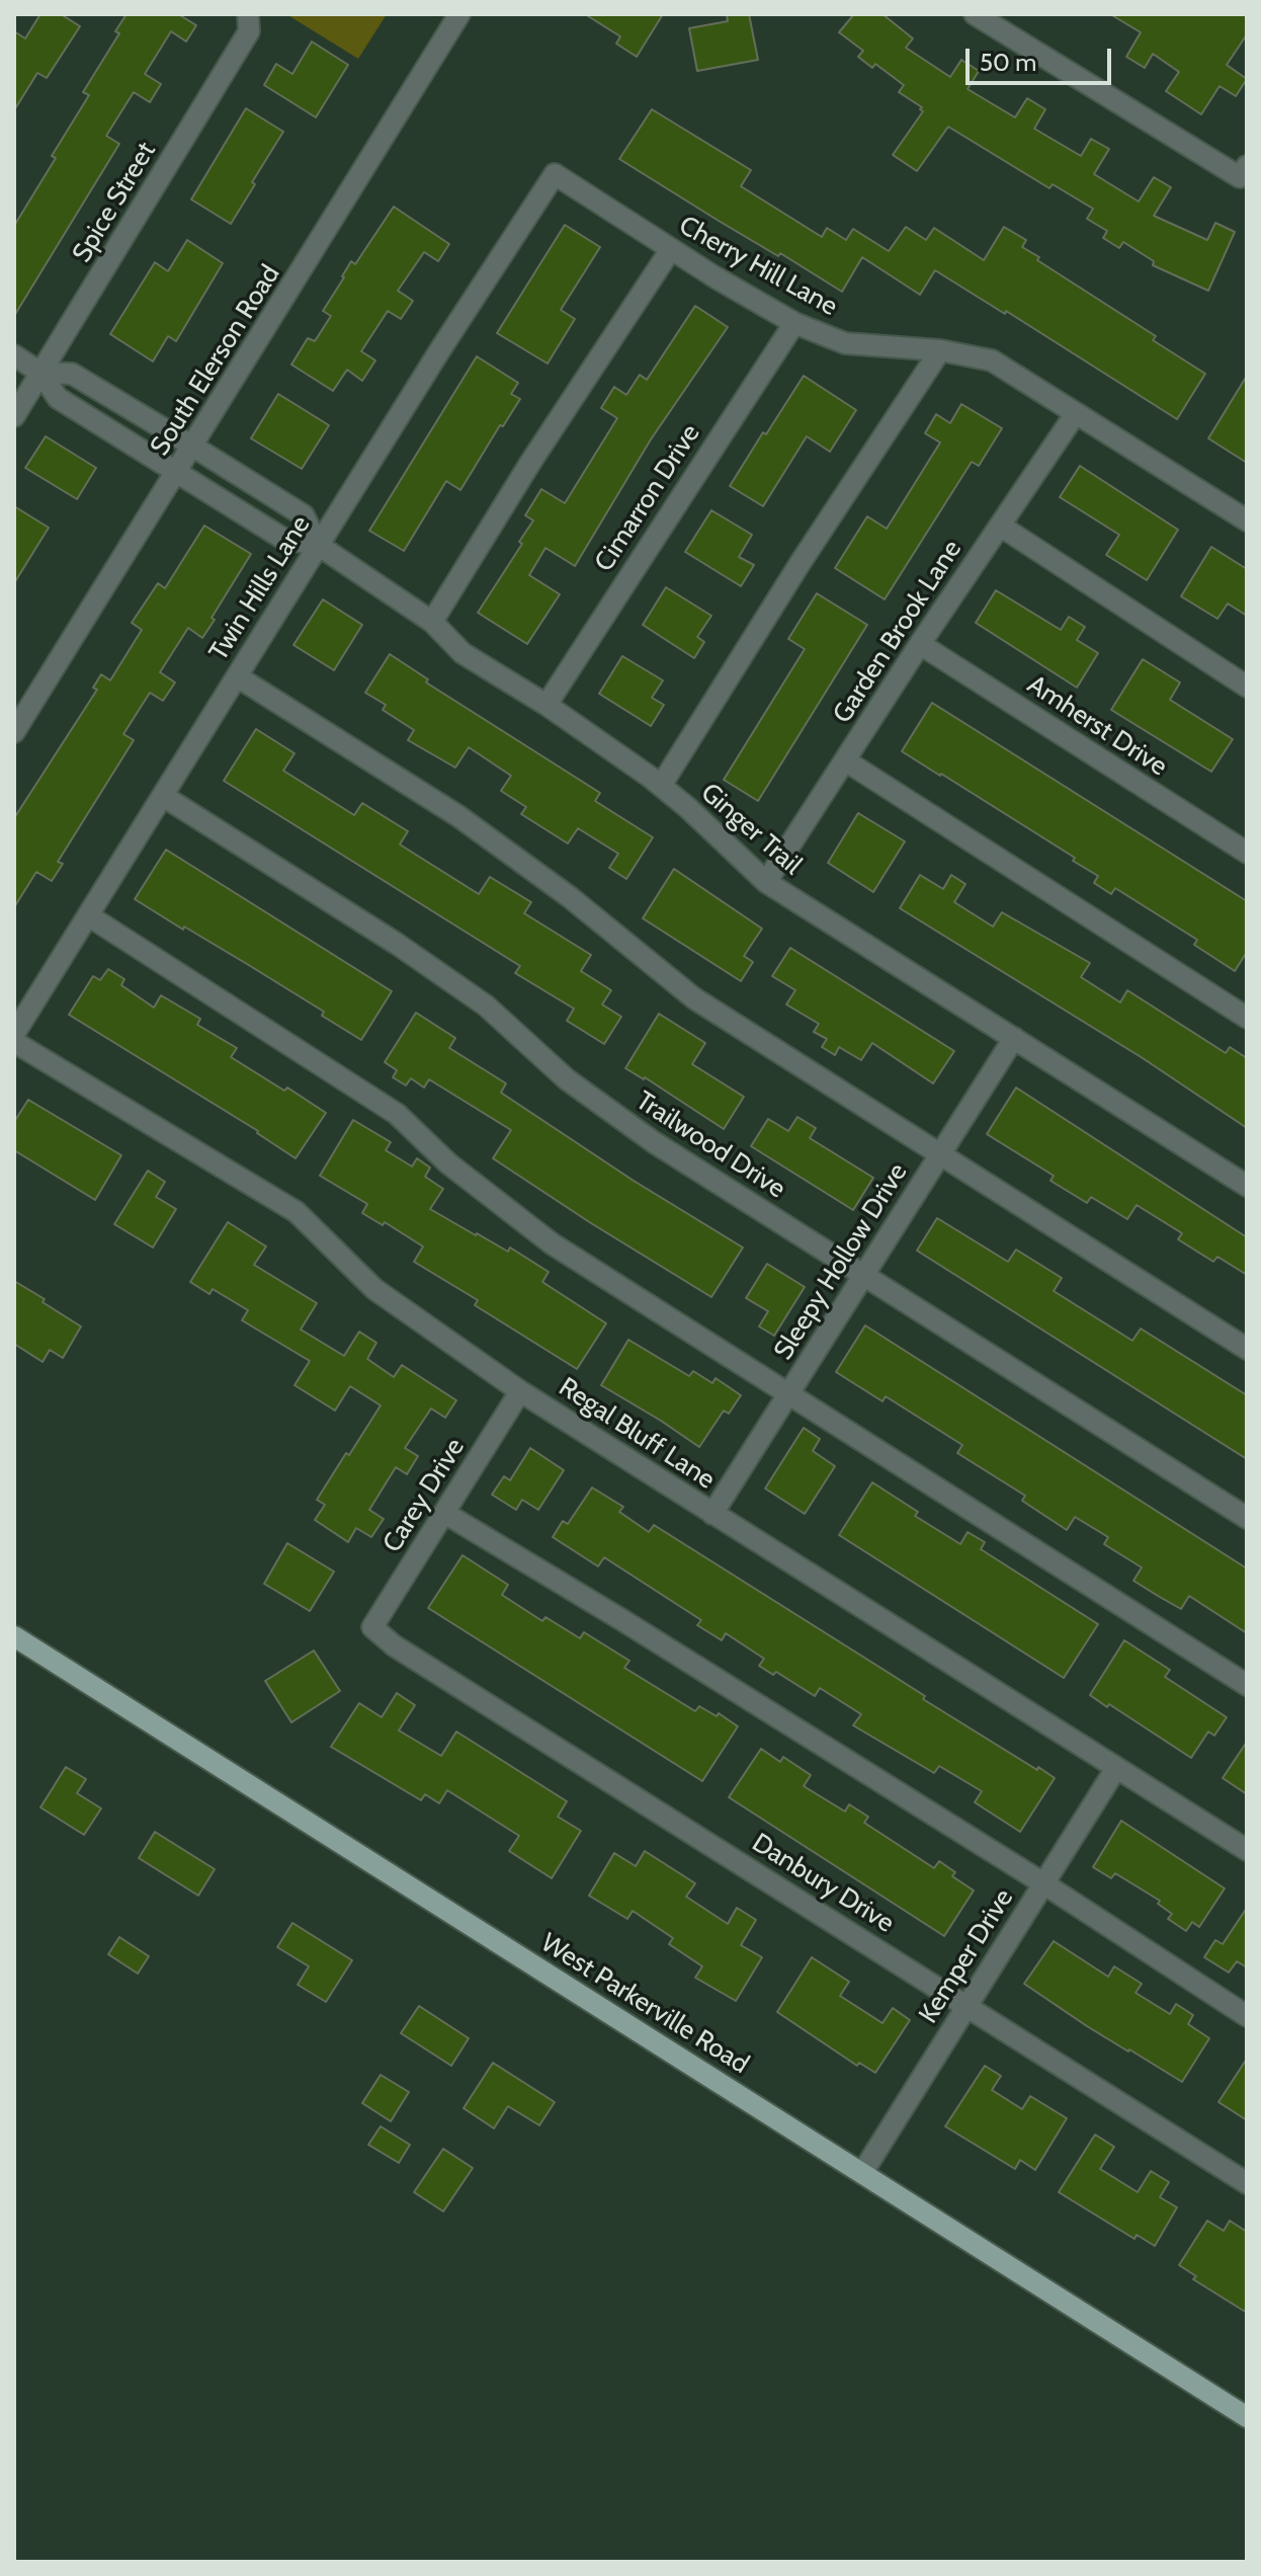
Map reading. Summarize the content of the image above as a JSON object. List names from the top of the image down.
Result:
{
  "streets": {
    "main road": ["West Parkerville Road"],
    "street": [
      "Spice Street",
      "Cherry Hill Lane",
      "South Elerson Road",
      "Cimarron Drive",
      "Twin Hills Lane",
      "Garden Brook Lane",
      "Amherst Drive",
      "Ginger Trail",
      "Trailwood Drive",
      "Sleepy Hollow Drive",
      "Regal Bluff Lane",
      "Carey Drive",
      "Danbury Drive",
      "Kemper Drive"
    ]
  },
  "crossings": [
    ["Spice Street", "Ginger Trail"],
    ["Cherry Hill Lane", "Cimarron Drive"],
    ["Cherry Hill Lane", "Twin Hills Lane"],
    ["Cherry Hill Lane", "Garden Brook Lane"],
    ["South Elerson Road", "Ginger Trail"],
    ["Cimarron Drive", "Ginger Trail"],
    ["Twin Hills Lane", "Ginger Trail"],
    ["Twin Hills Lane", "Trailwood Drive"],
    ["Garden Brook Lane", "Amherst Drive"],
    ["Garden Brook Lane", "Ginger Trail"],
    ["Ginger Trail", "Sleepy Hollow Drive"],
    ["Trailwood Drive", "Sleepy Hollow Drive"],
    ["Sleepy Hollow Drive", "Regal Bluff Lane"],
    ["Regal Bluff Lane", "Carey Drive"],
    ["Regal Bluff Lane", "Kemper Drive"],
    ["Carey Drive", "Danbury Drive"],
    ["Danbury Drive", "Kemper Drive"],
    ["Kemper Drive", "West Parkerville Road"]
  ],
  "scale_bar": "50 m"
}
